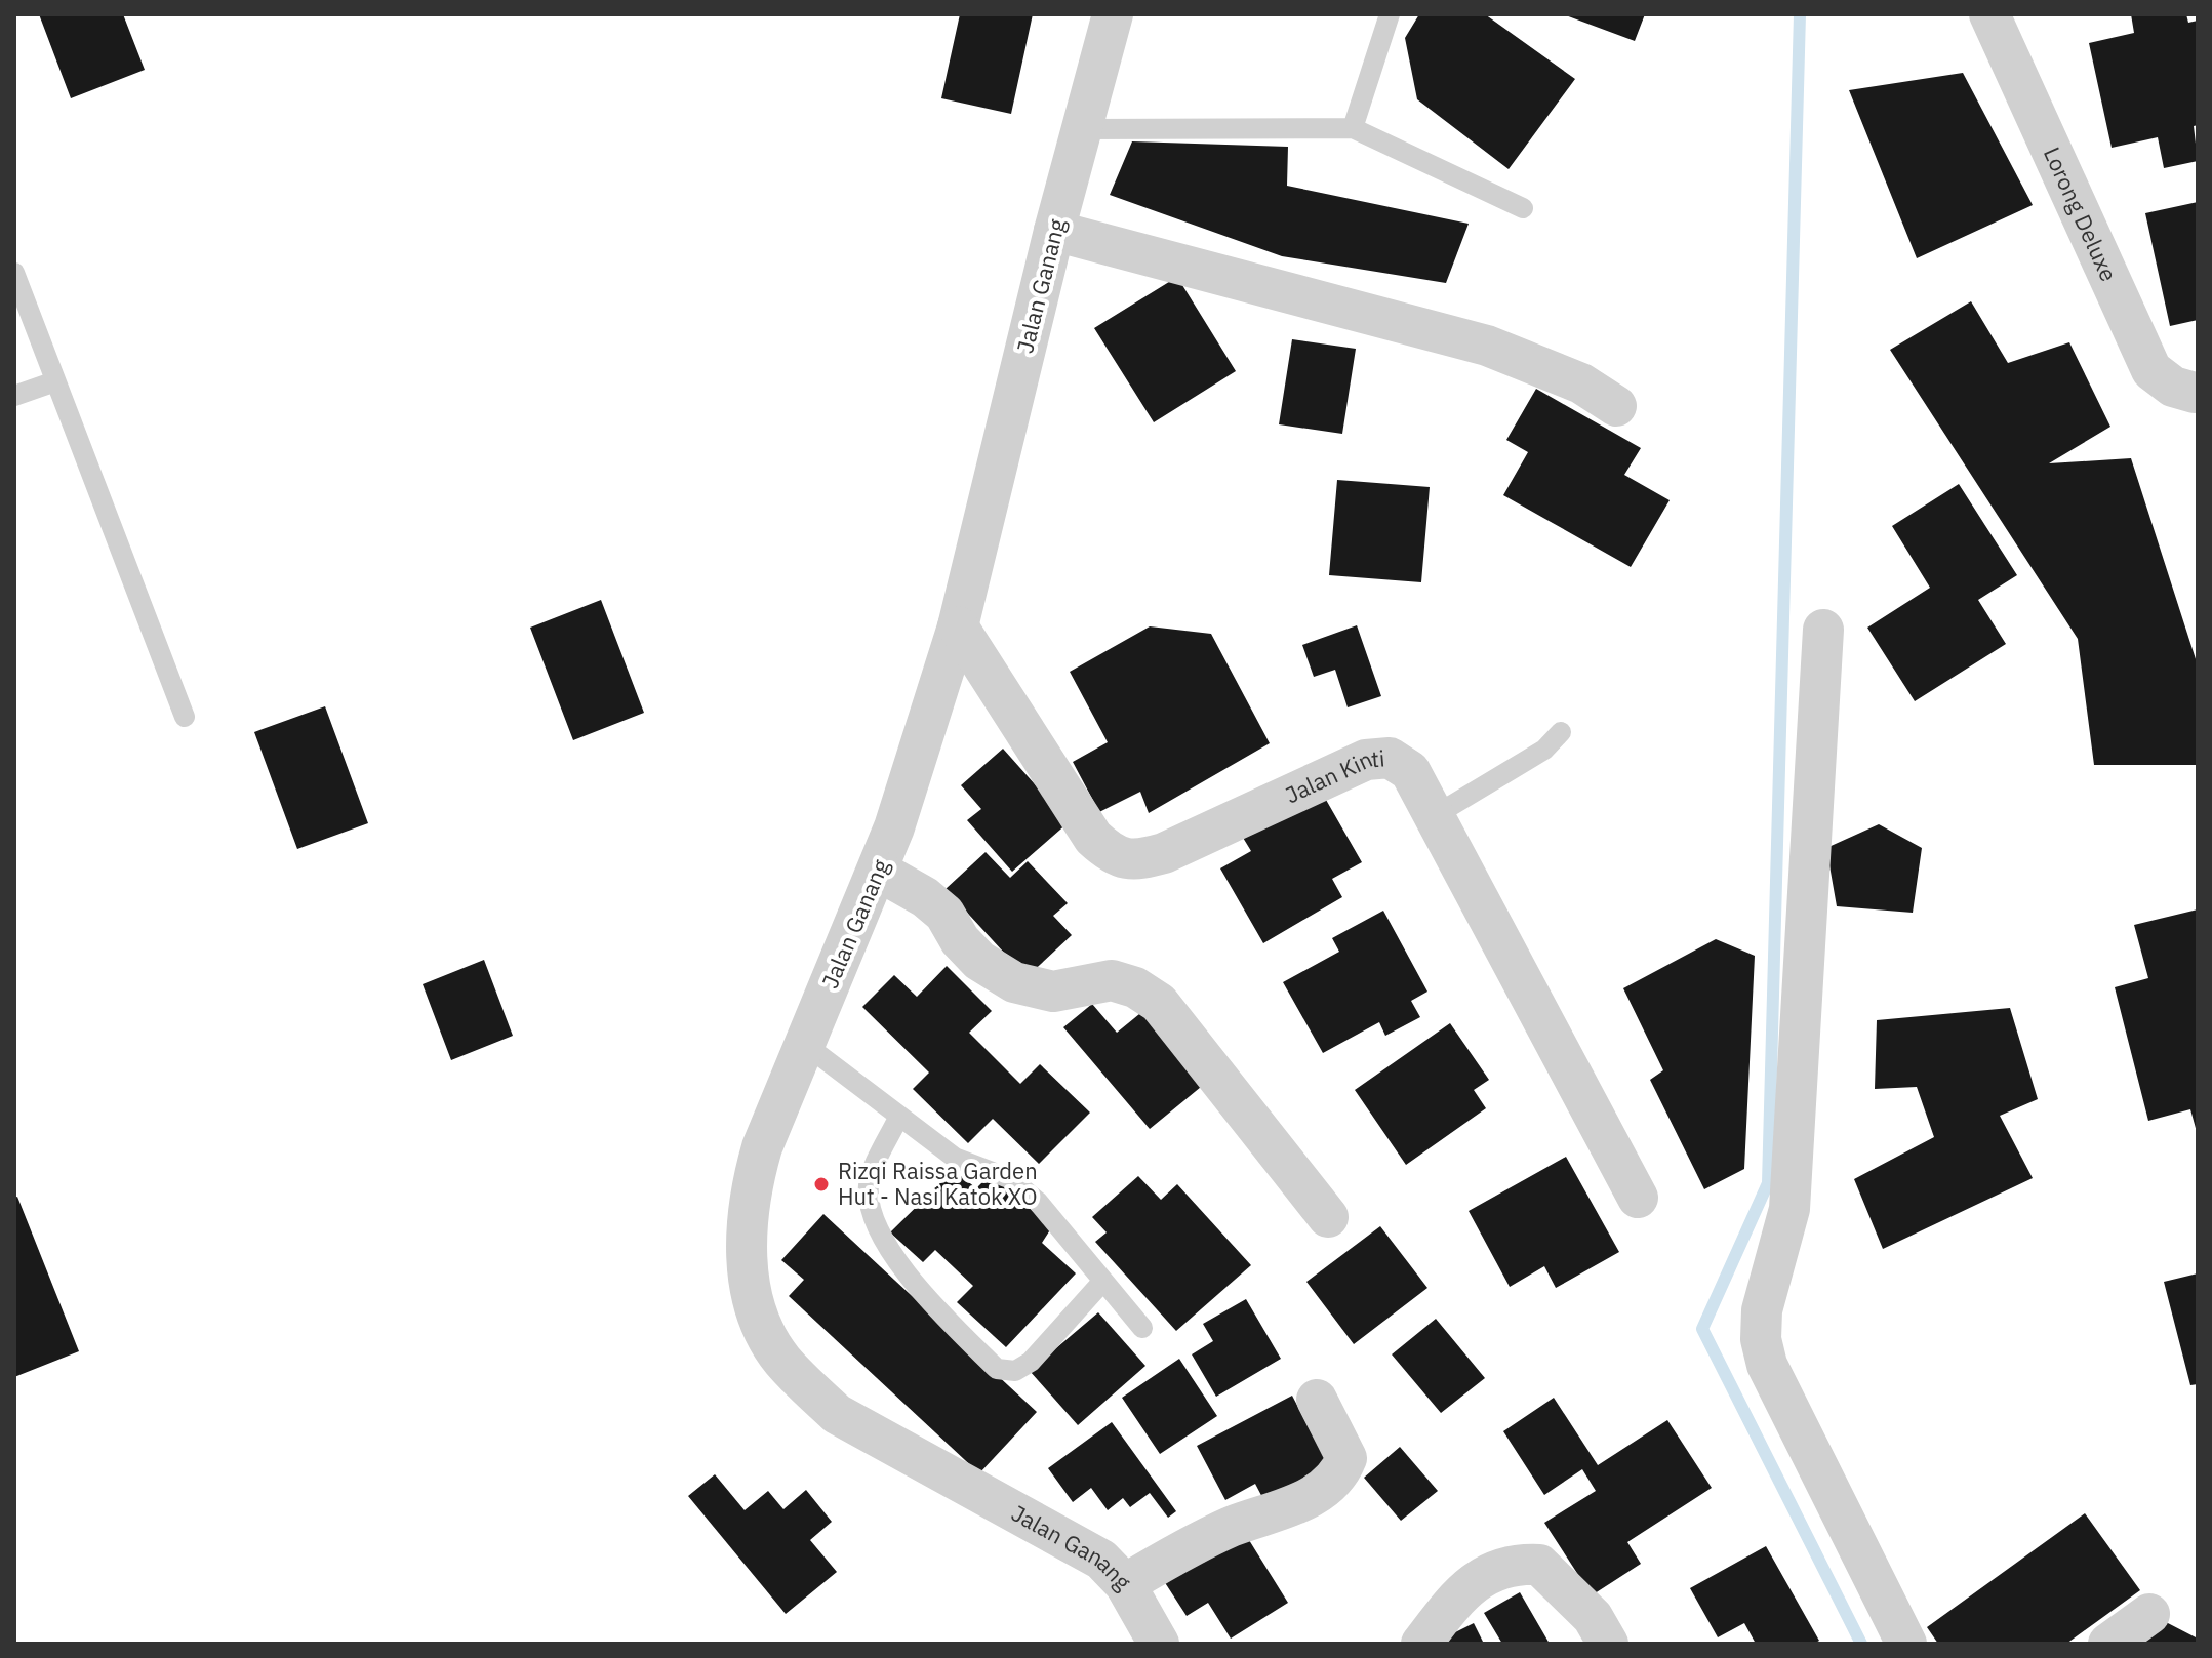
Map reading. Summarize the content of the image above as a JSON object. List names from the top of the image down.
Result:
{
  "streets": {
    "street": ["Lorong Deluxe", "Jalan Ganang", "Jalan Kinti"]
  },
  "crossings": [
    ["Jalan Ganang", "Jalan Kinti"]
  ],
  "places": ["Rizqi Raissa Garden Hut - Nasi Katok XO"]
}
